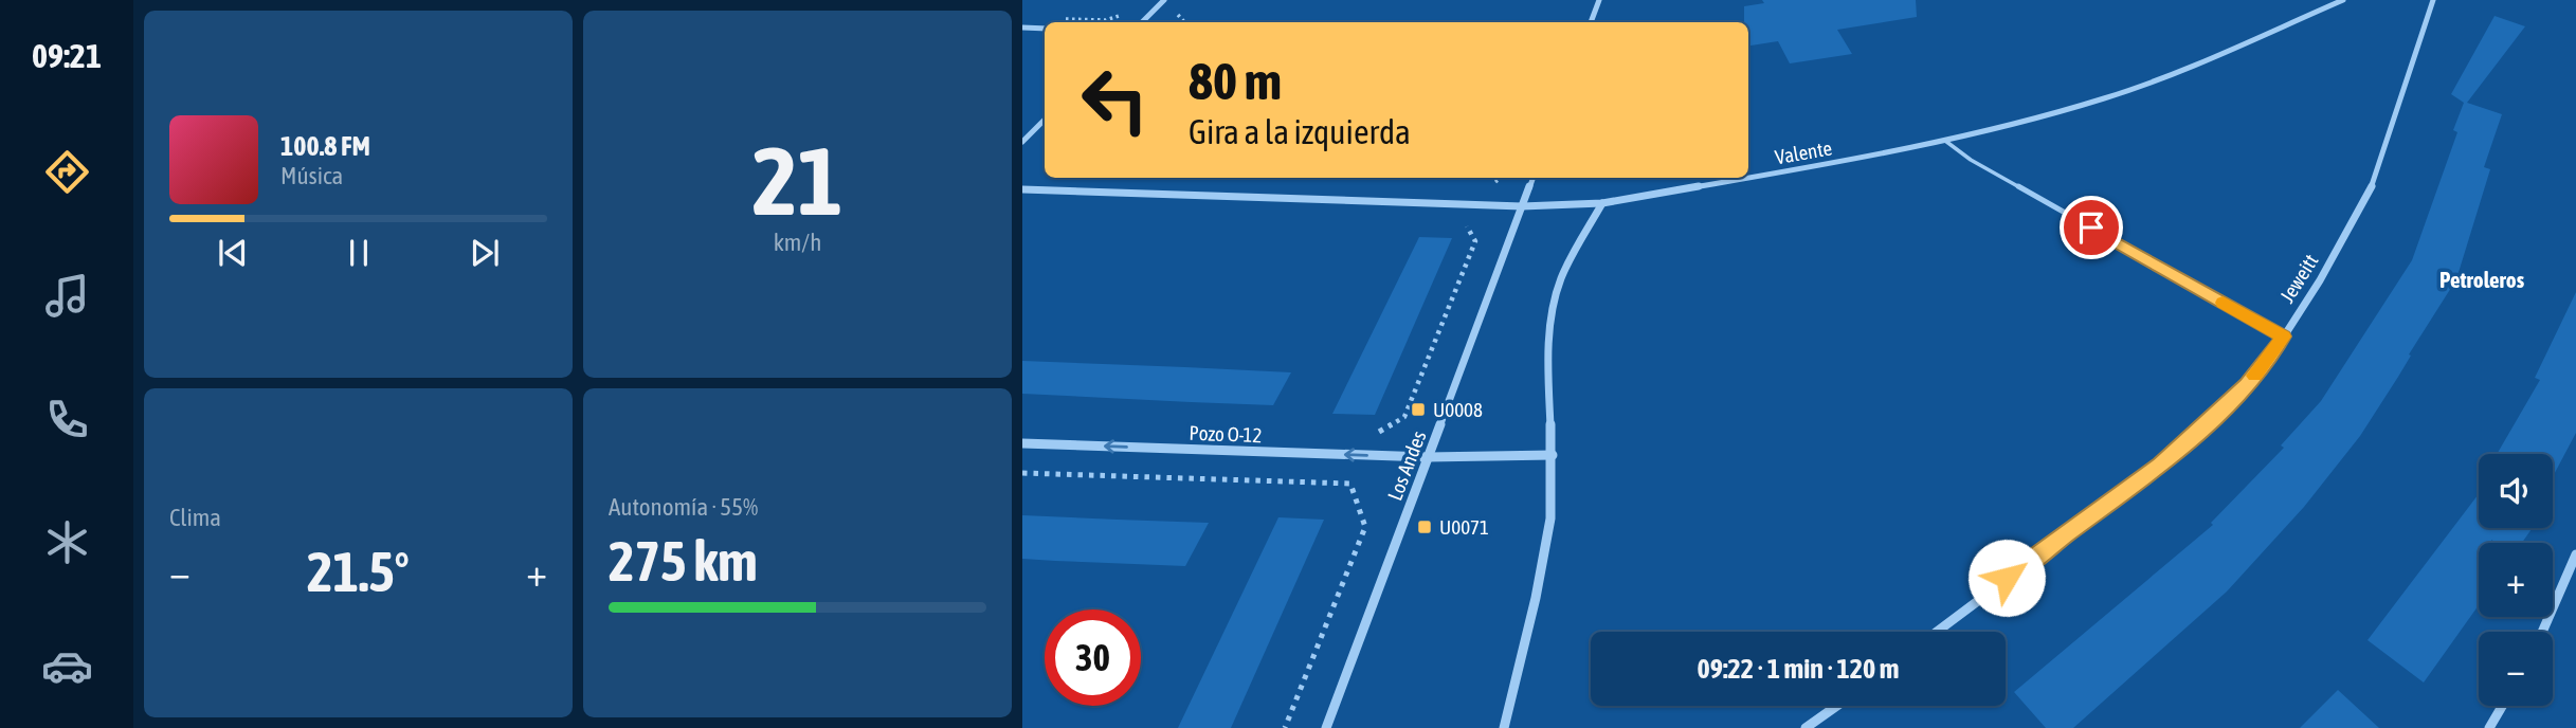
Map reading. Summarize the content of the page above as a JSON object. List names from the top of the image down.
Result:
{
  "streets": {
    "street": [
      "Valente",
      "Jeweitt",
      "Pozo O-12",
      "Los Andes"
    ]
  },
  "crossings": [
    ["Valente", "Los Andes"],
    ["Pozo O-12", "Los Andes"]
  ],
  "one_way": ["Pozo O-12"],
  "districts": ["Petroleros"],
  "places": {
    "transit": ["U0008", "U0071"]
  },
  "page": {
    "tabs": "09:21",
    "tile": [
      ["21", "km/h"],
      "Clima",
      ["Autonomía · 55%", "275 km"]
    ],
    "turn": ["80 m", "Gira a la izquierda"],
    "song": ["100.8 FM", "Música"],
    "map_buttons": ["+", "−"],
    "heat": ["−", "21.5°", "+"],
    "limit": "30",
    "trip": "09:22 · 1 min · 120 m"
  }
}
